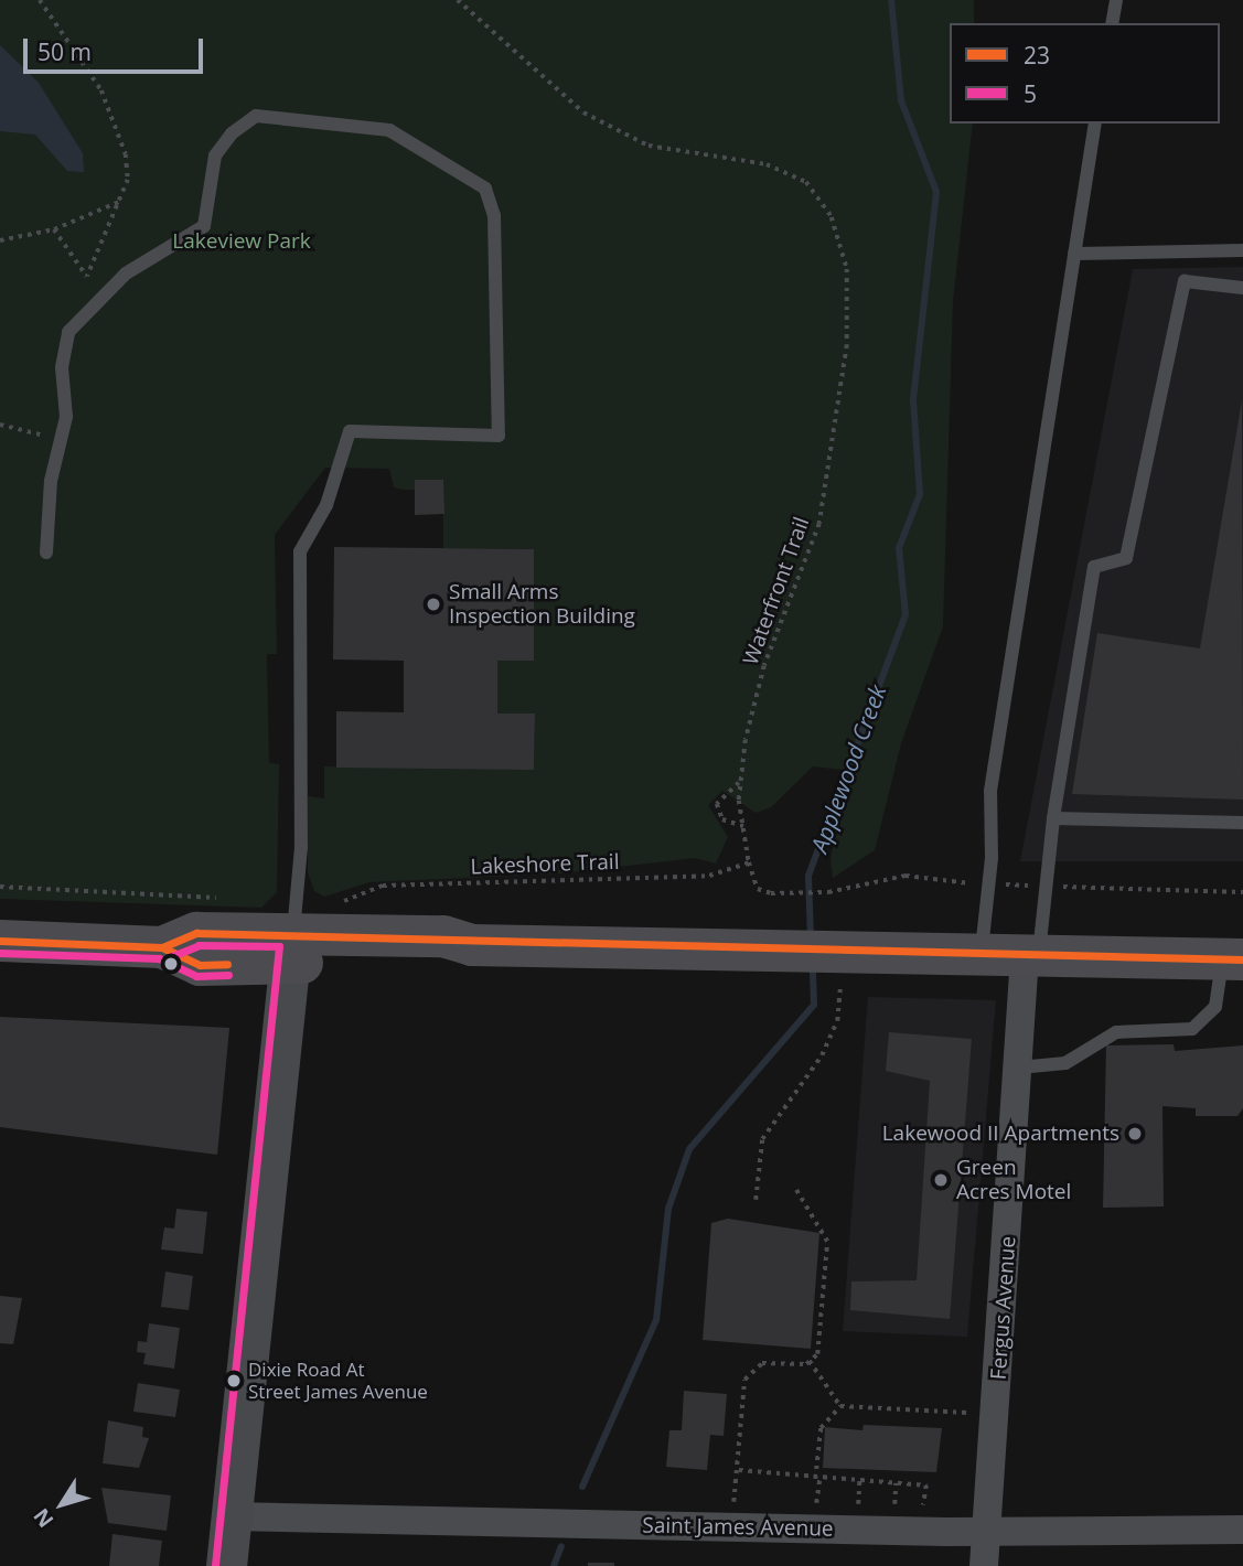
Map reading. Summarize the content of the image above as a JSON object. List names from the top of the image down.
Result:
{
  "streets": {
    "street": ["Fergus Avenue", "Saint James Avenue"],
    "path": ["Waterfront Trail", "Lakeshore Trail"]
  },
  "crossings": [
    ["Waterfront Trail", "Lakeshore Trail"],
    ["Fergus Avenue", "Saint James Avenue"]
  ],
  "water": ["Applewood Creek"],
  "parks": ["Lakeview Park"],
  "places": [
    "Small Arms Inspection Building",
    "Lakewood II Apartments",
    "Green Acres Motel",
    "Dixie Road At Street James Avenue"
  ],
  "lines": ["transit line 23", "transit line 5"],
  "legend": ["23", "5"],
  "scale_bar": "50 m",
  "north": "bottom left"
}
